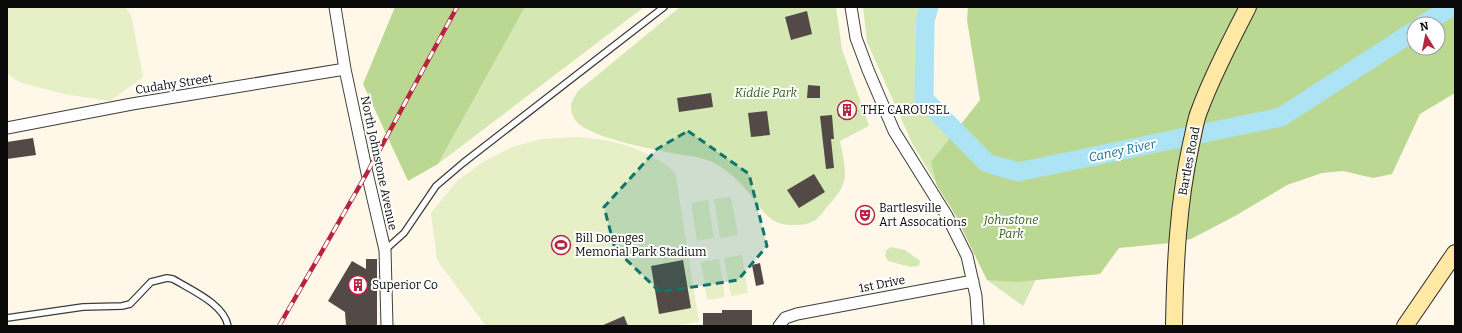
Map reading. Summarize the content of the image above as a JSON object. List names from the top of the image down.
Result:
{
  "streets": {
    "main road": ["Bartles Road"],
    "street": ["Cudahy Street", "North Johnstone Avenue", "1st Drive"]
  },
  "crossings": [
    ["Cudahy Street", "North Johnstone Avenue"]
  ],
  "water": ["Caney River"],
  "parks": ["Kiddie Park", "Johnstone Park"],
  "places": {
    "building": ["THE CAROUSEL", "Superior Co"],
    "theatre": ["Bartlesville Art Assocations"],
    "sports": ["Bill Doenges Memorial Park Stadium"]
  },
  "north": "top"
}
